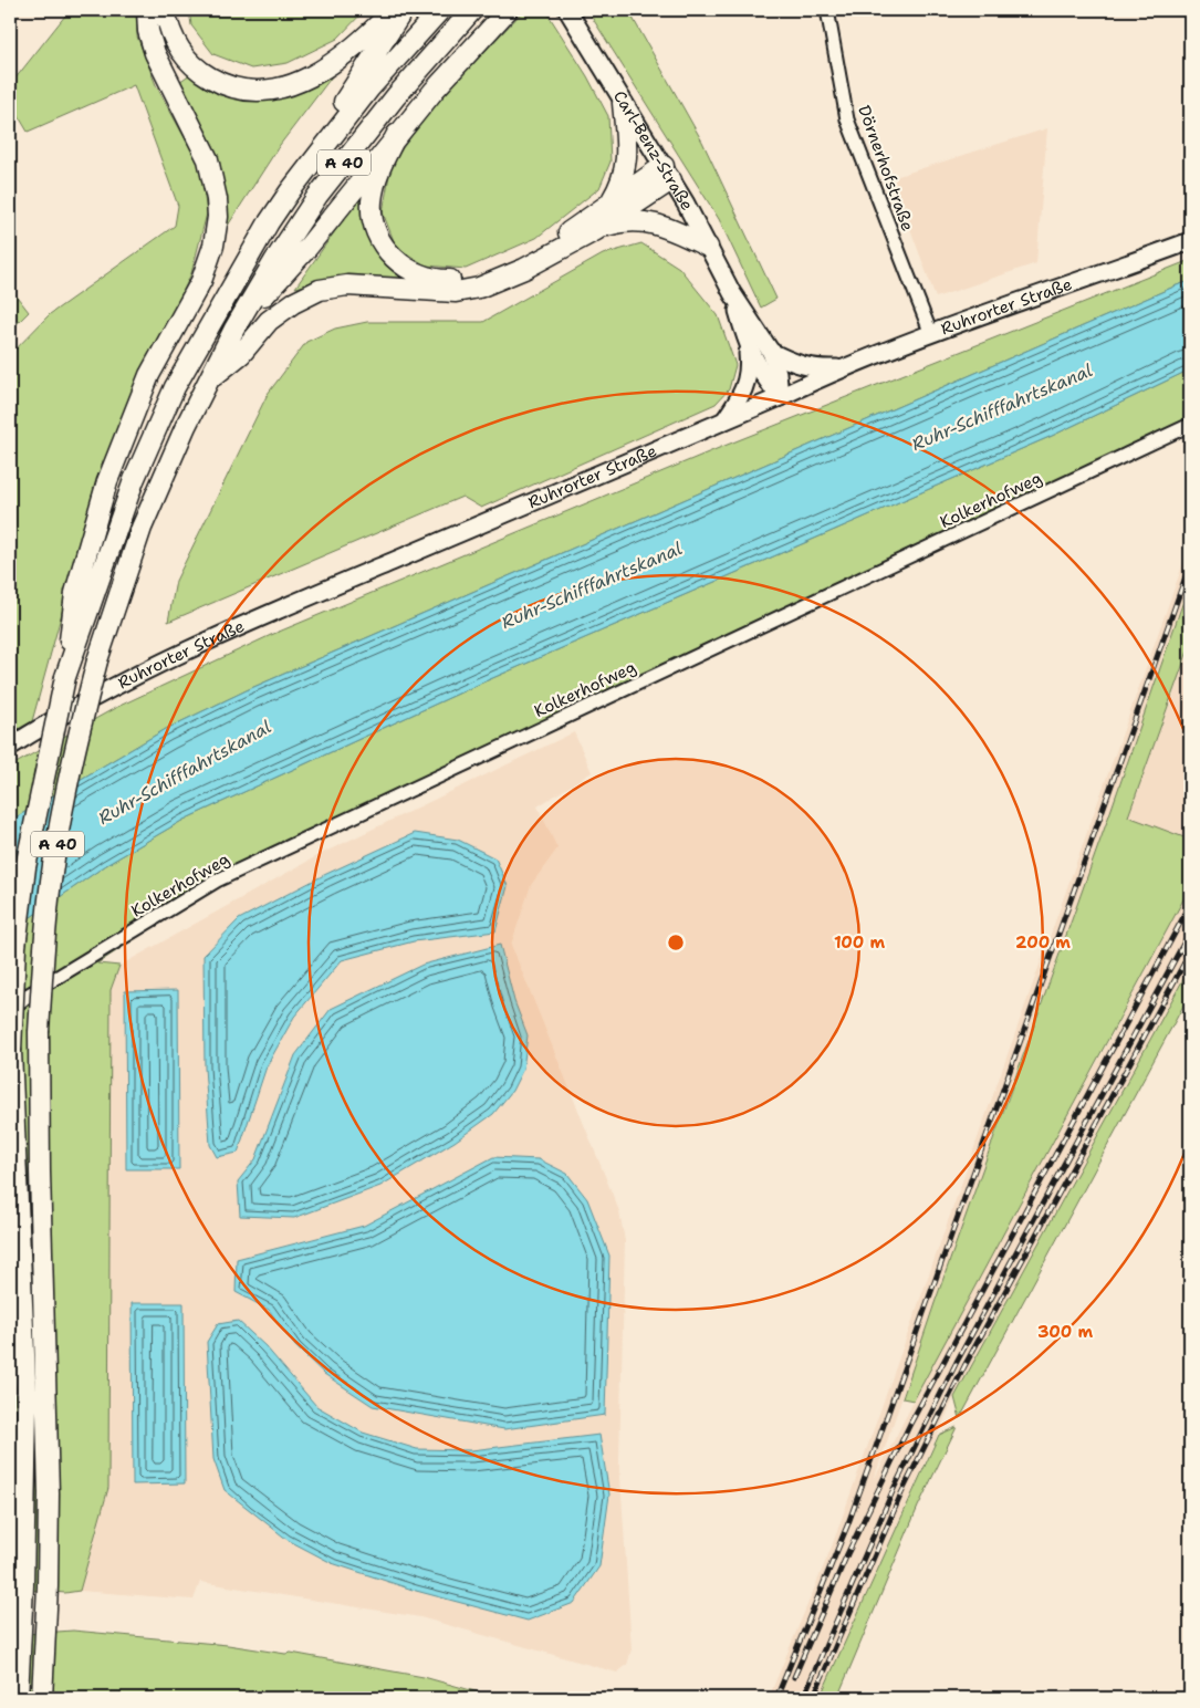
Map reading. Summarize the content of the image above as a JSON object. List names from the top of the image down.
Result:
{
  "streets": {
    "highway": ["A 40"],
    "main road": ["Carl-Benz-Straße", "Ruhrorter Straße"],
    "street": ["Dörnerhofstraße", "Kolkerhofweg"]
  },
  "crossings": [
    ["Carl-Benz-Straße", "Ruhrorter Straße"],
    ["Dörnerhofstraße", "Ruhrorter Straße"]
  ],
  "water": ["Ruhr-Schifffahrtskanal"],
  "rings": ["100 m", "200 m", "300 m"]
}
